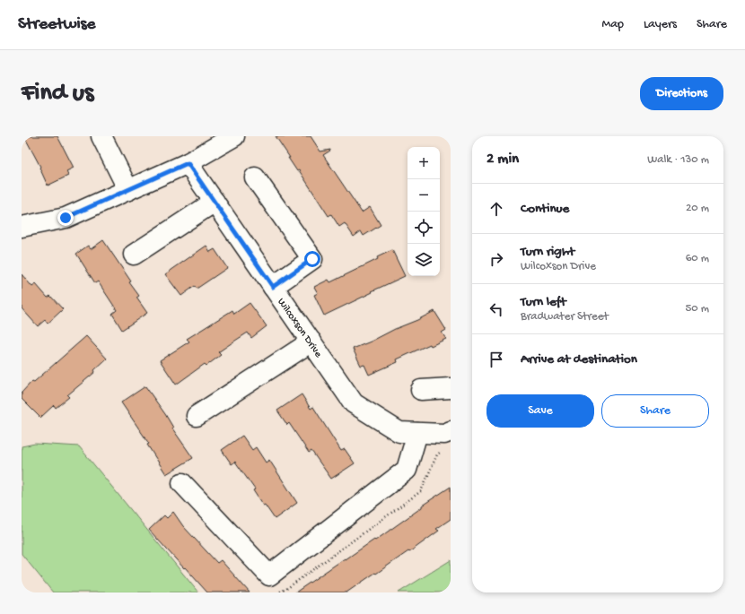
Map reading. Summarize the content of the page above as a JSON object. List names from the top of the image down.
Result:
{
  "streets": {
    "street": ["Wilcoxson Drive"]
  },
  "page": {
    "header": "Streetwise",
    "nav": ["Map", "Layers", "Share"],
    "buttons": [
      "Directions",
      ["Save", "Share"]
    ],
    "title": "Find us",
    "heading": ["2 min", "Walk · 130 m"],
    "map_buttons": ["+", "−"],
    "list": [
      ["Continue", "20 m"],
      ["Turn right", "Wilcoxson Drive", "60 m"],
      ["Turn left", "Bradwater Street", "50 m"],
      "Arrive at destination"
    ]
  }
}
